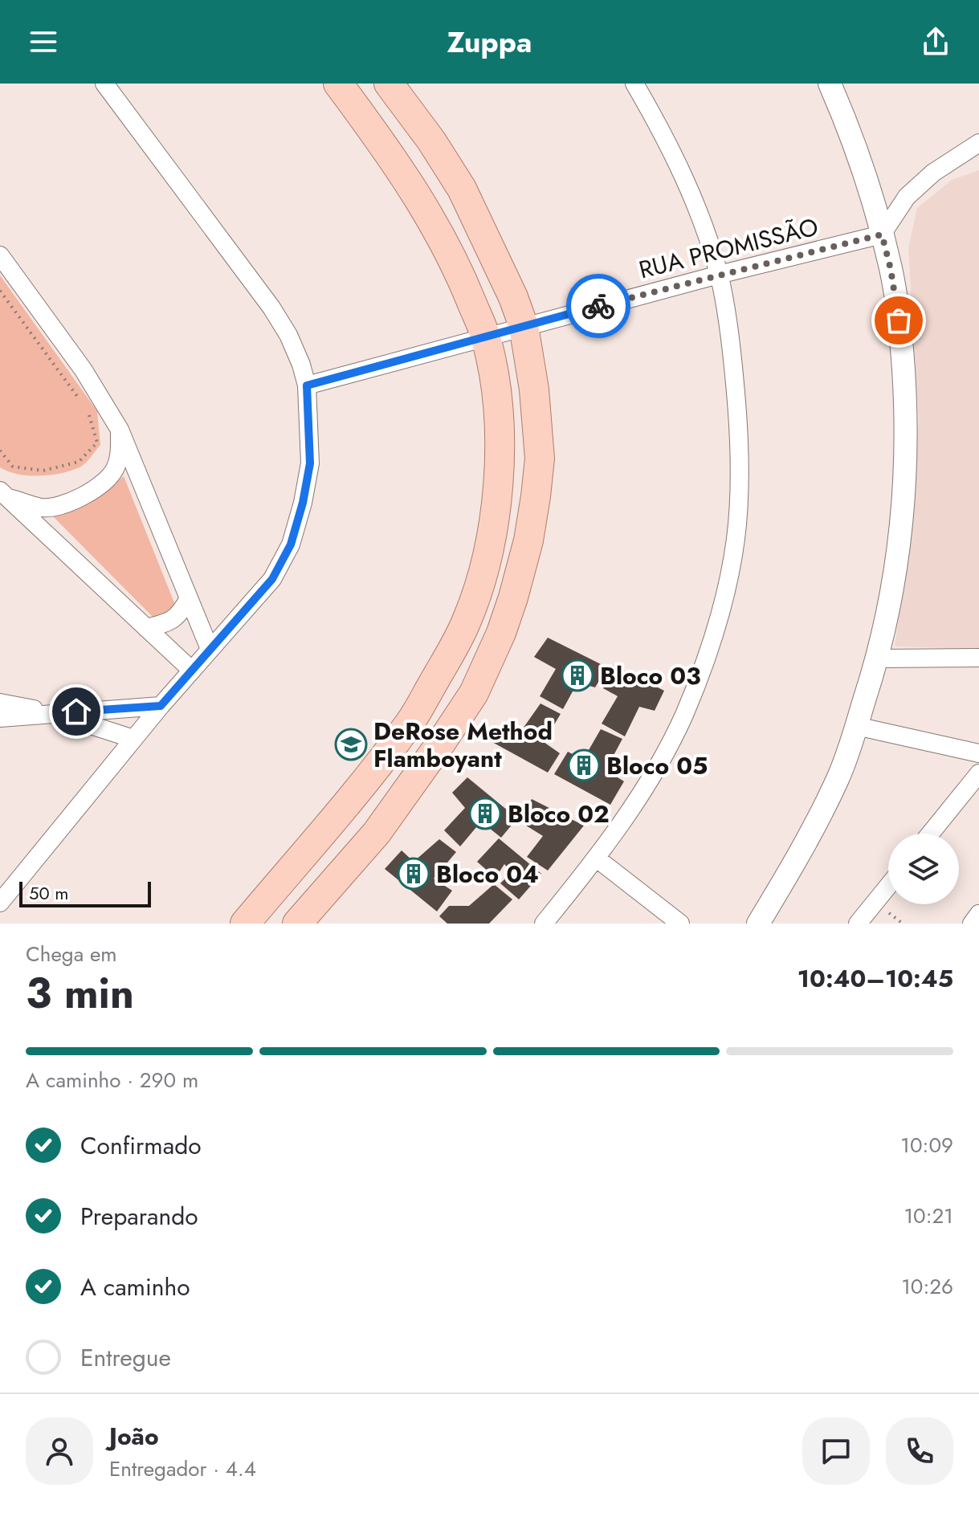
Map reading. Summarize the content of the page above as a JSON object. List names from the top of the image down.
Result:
{
  "streets": {
    "street": ["RUA PROMISSÃO"]
  },
  "places": {
    "building": [
      "Bloco 03",
      "Bloco 05",
      "Bloco 02",
      "Bloco 04"
    ],
    "school or university": ["DeRose Method Flamboyant"]
  },
  "scale_bar": "50 m",
  "page": {
    "header": "Zuppa",
    "scale": "50 m",
    "heading": ["3 min", "Chega em", "10:40–10:45"],
    "panel": ["João", "Entregador · 4.4"],
    "bar": "A caminho · 290 m",
    "list": [
      ["Confirmado", "10:09"],
      ["Preparando", "10:21"],
      ["A caminho", "10:26"],
      "Entregue"
    ]
  }
}
